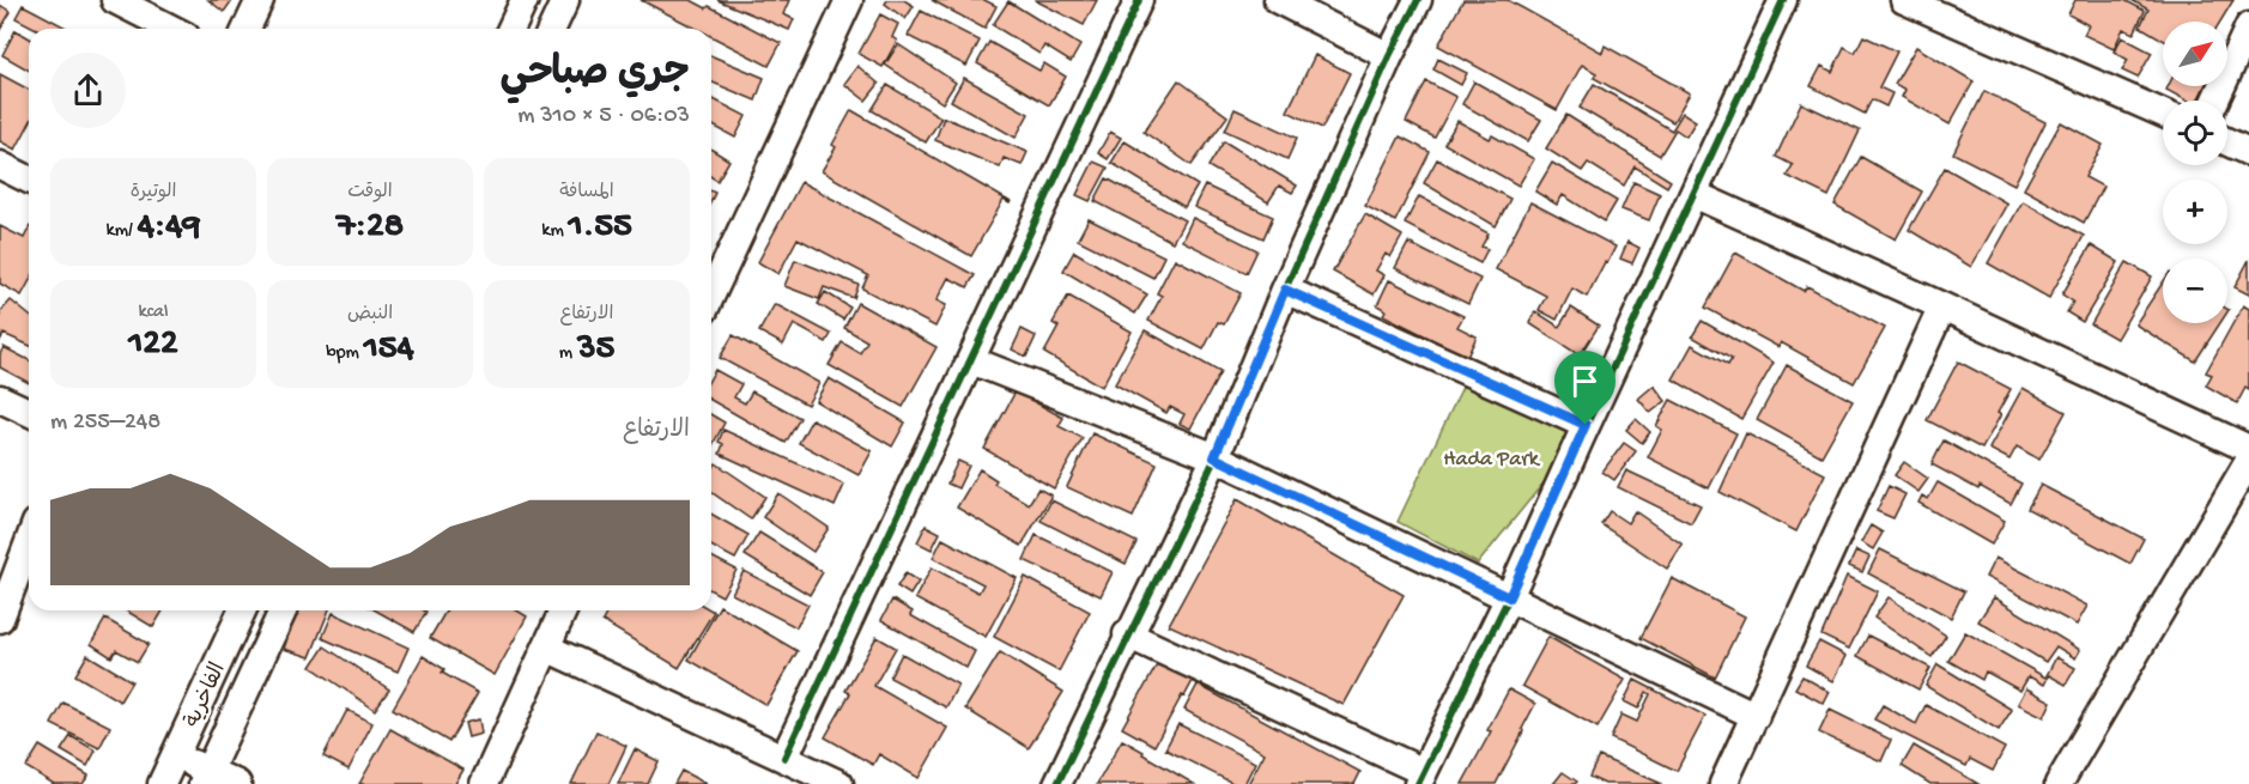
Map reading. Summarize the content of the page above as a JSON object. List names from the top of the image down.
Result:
{
  "streets": {
    "street": ["الفاخرية"]
  },
  "parks": ["Hada Park"],
  "north": "top right",
  "page": {
    "map_buttons": ["+", "−"],
    "heading": ["جري صباحي", "06:03 · 5 × 310 m"],
    "stats": [
      ["المسافة", "1.55 km"],
      ["الوقت", "7:28"],
      ["الوتيرة", "4:49 /km"],
      ["الارتفاع", "35 m"],
      ["النبض", "154 bpm"],
      ["kcal", "122"]
    ],
    "chart": ["الارتفاع", "248–255 m"]
  }
}
